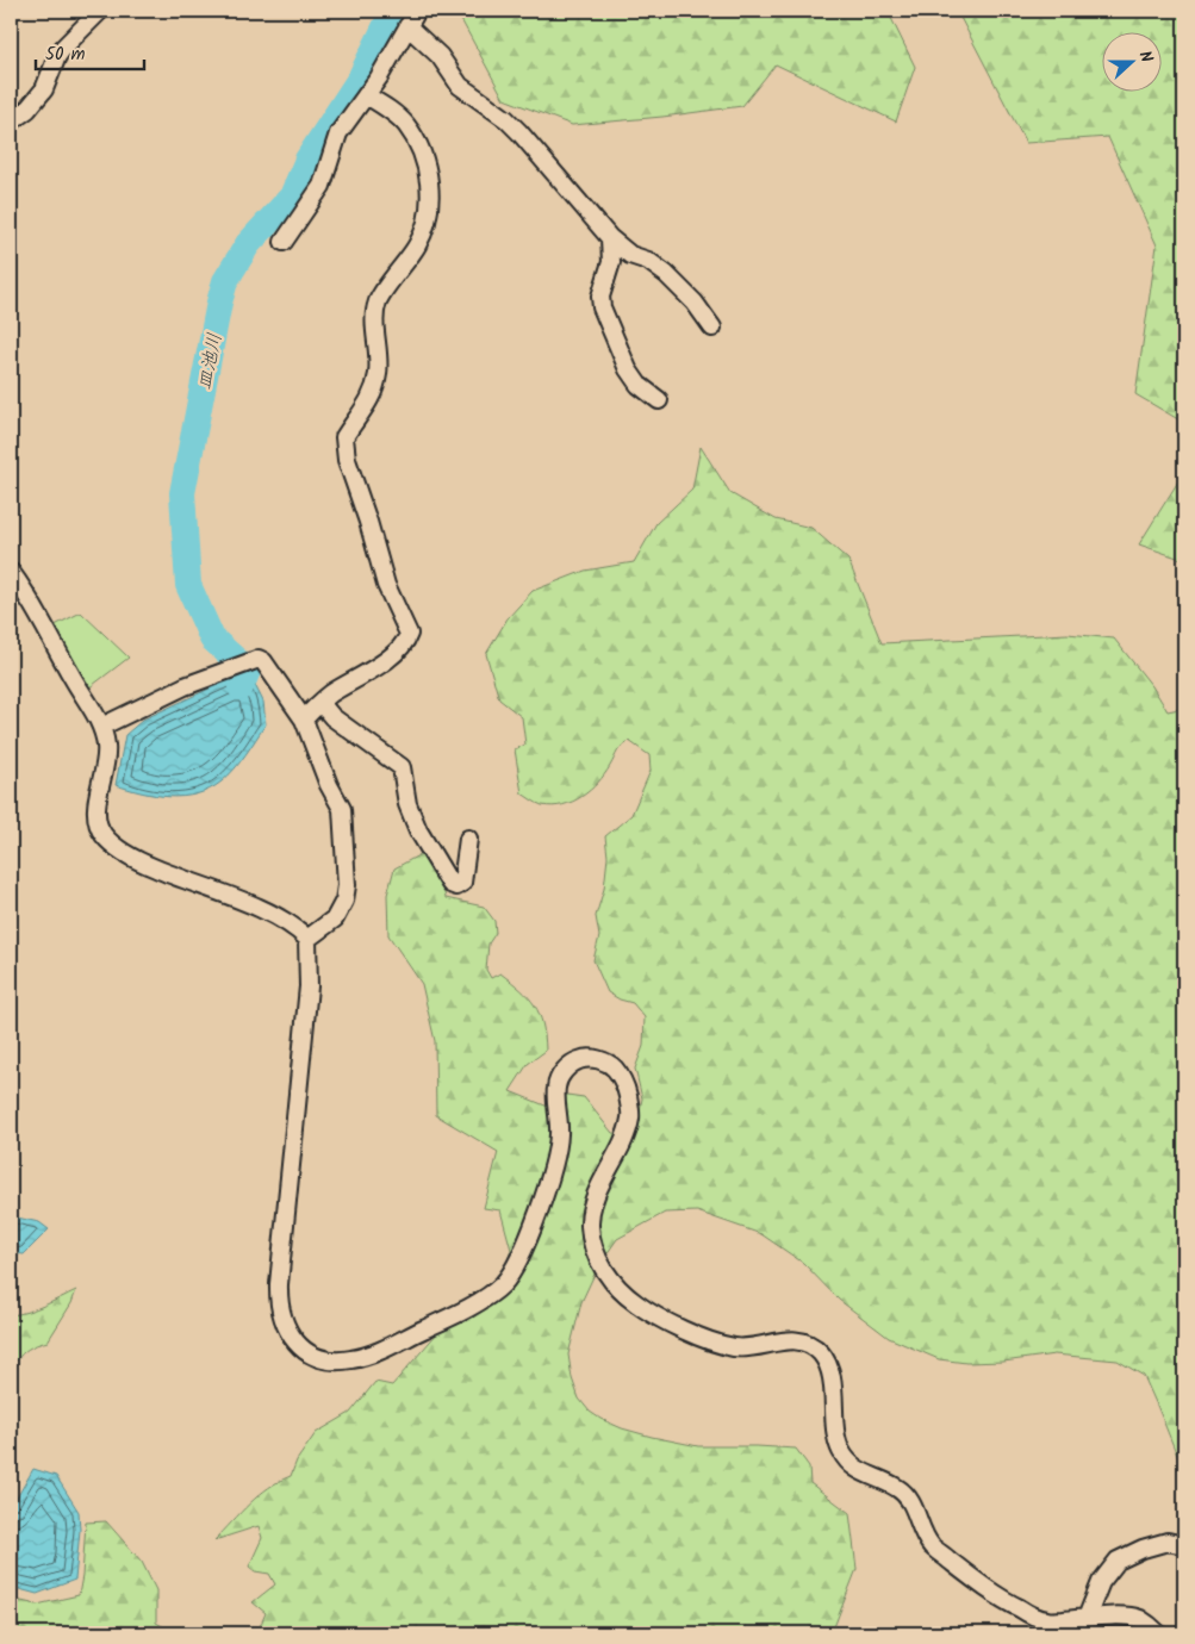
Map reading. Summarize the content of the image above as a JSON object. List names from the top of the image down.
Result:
{
  "water": ["皿池川"],
  "scale_bar": "50 m",
  "north": "right"
}
